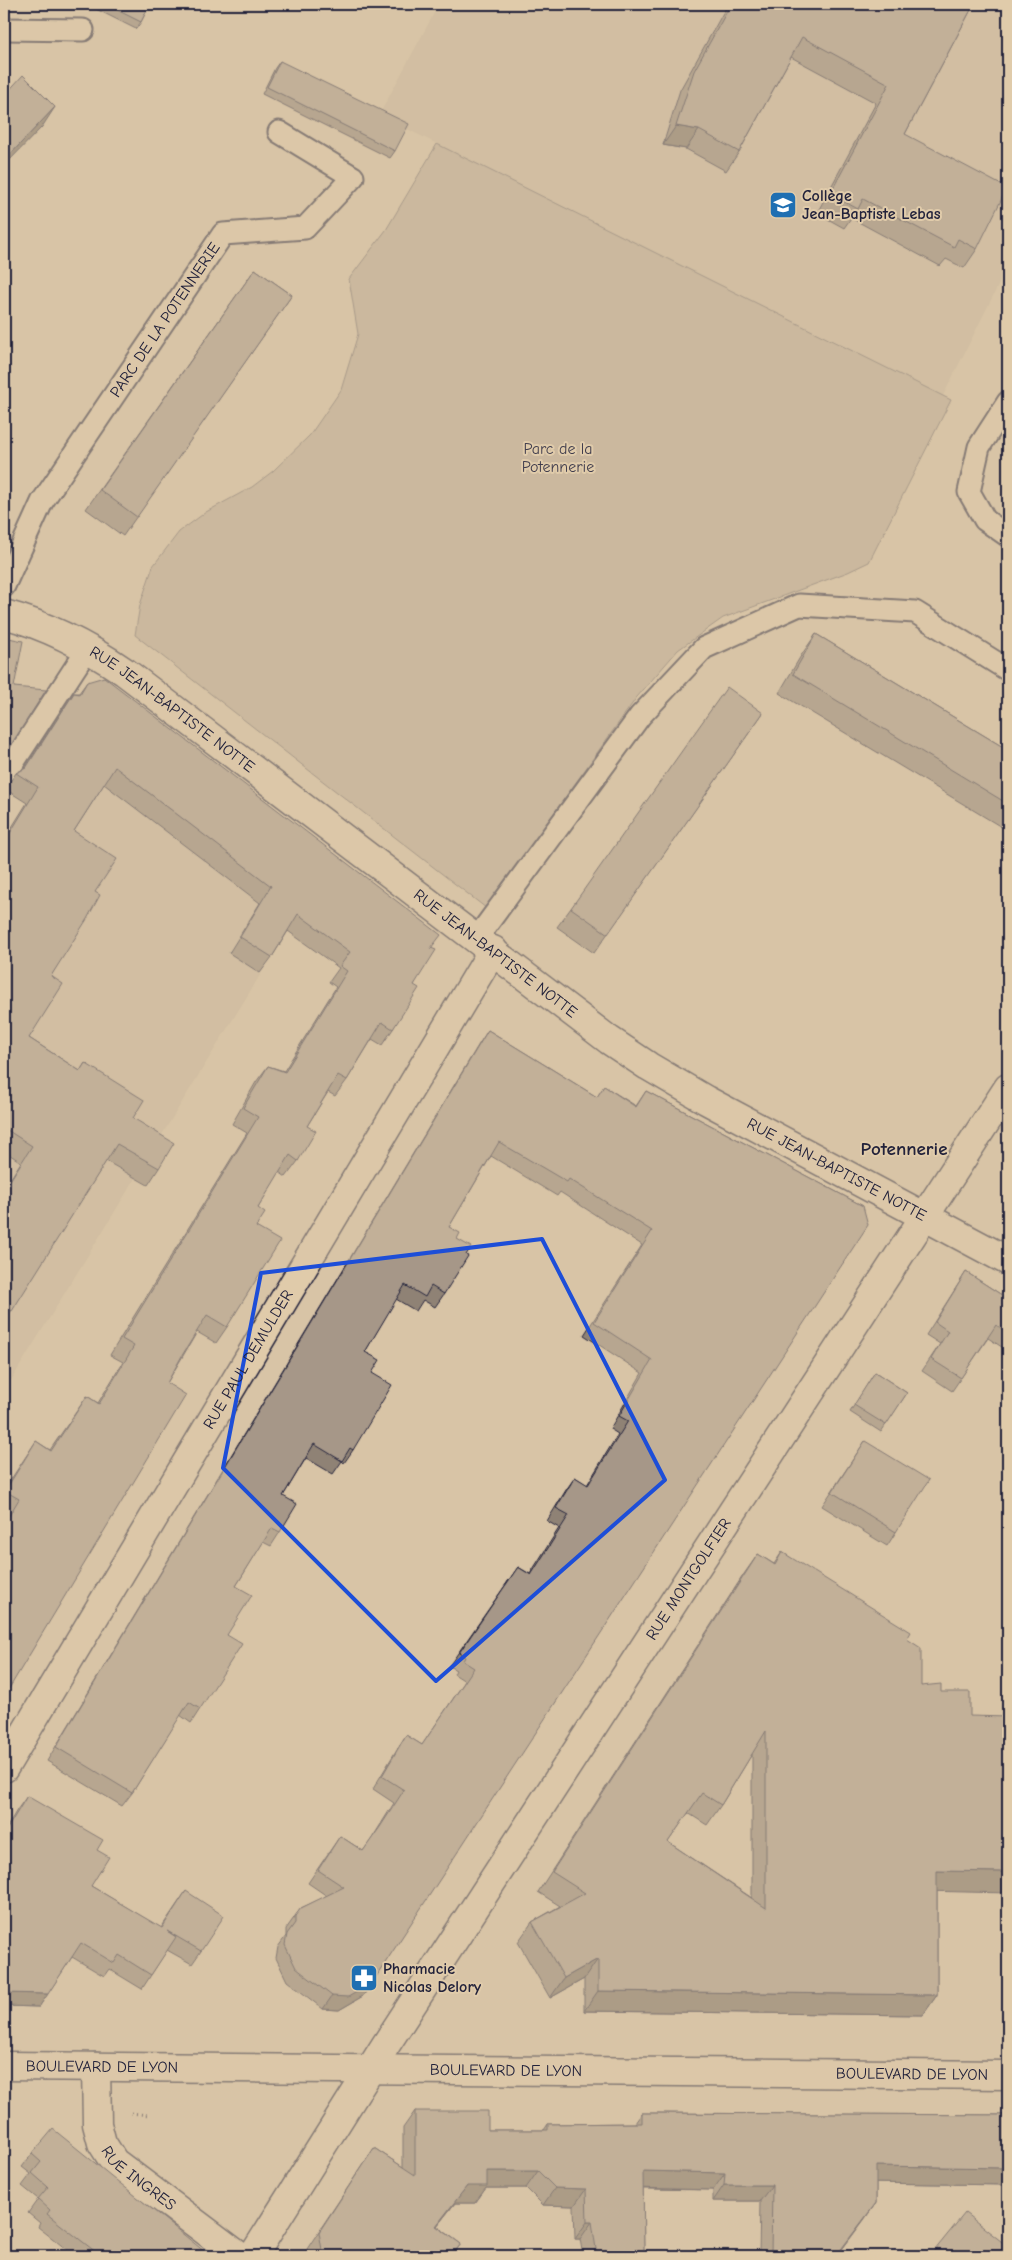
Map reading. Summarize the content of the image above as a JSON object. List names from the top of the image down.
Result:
{
  "streets": {
    "street": [
      "RUE JEAN-BAPTISTE NOTTE",
      "RUE PAUL DEMULDER",
      "RUE MONTGOLFIER",
      "BOULEVARD DE LYON",
      "RUE INGRES"
    ],
    "lane": ["PARC DE LA POTENNERIE"]
  },
  "crossings": [
    ["RUE JEAN-BAPTISTE NOTTE", "RUE PAUL DEMULDER"],
    ["RUE JEAN-BAPTISTE NOTTE", "RUE MONTGOLFIER"],
    ["RUE MONTGOLFIER", "BOULEVARD DE LYON"],
    ["BOULEVARD DE LYON", "RUE INGRES"]
  ],
  "districts": ["Potennerie"],
  "parks": ["Parc de la Potennerie"],
  "places": {
    "school or university": ["Collège Jean-Baptiste Lebas"],
    "pharmacy": ["Pharmacie Nicolas Delory"]
  }
}
